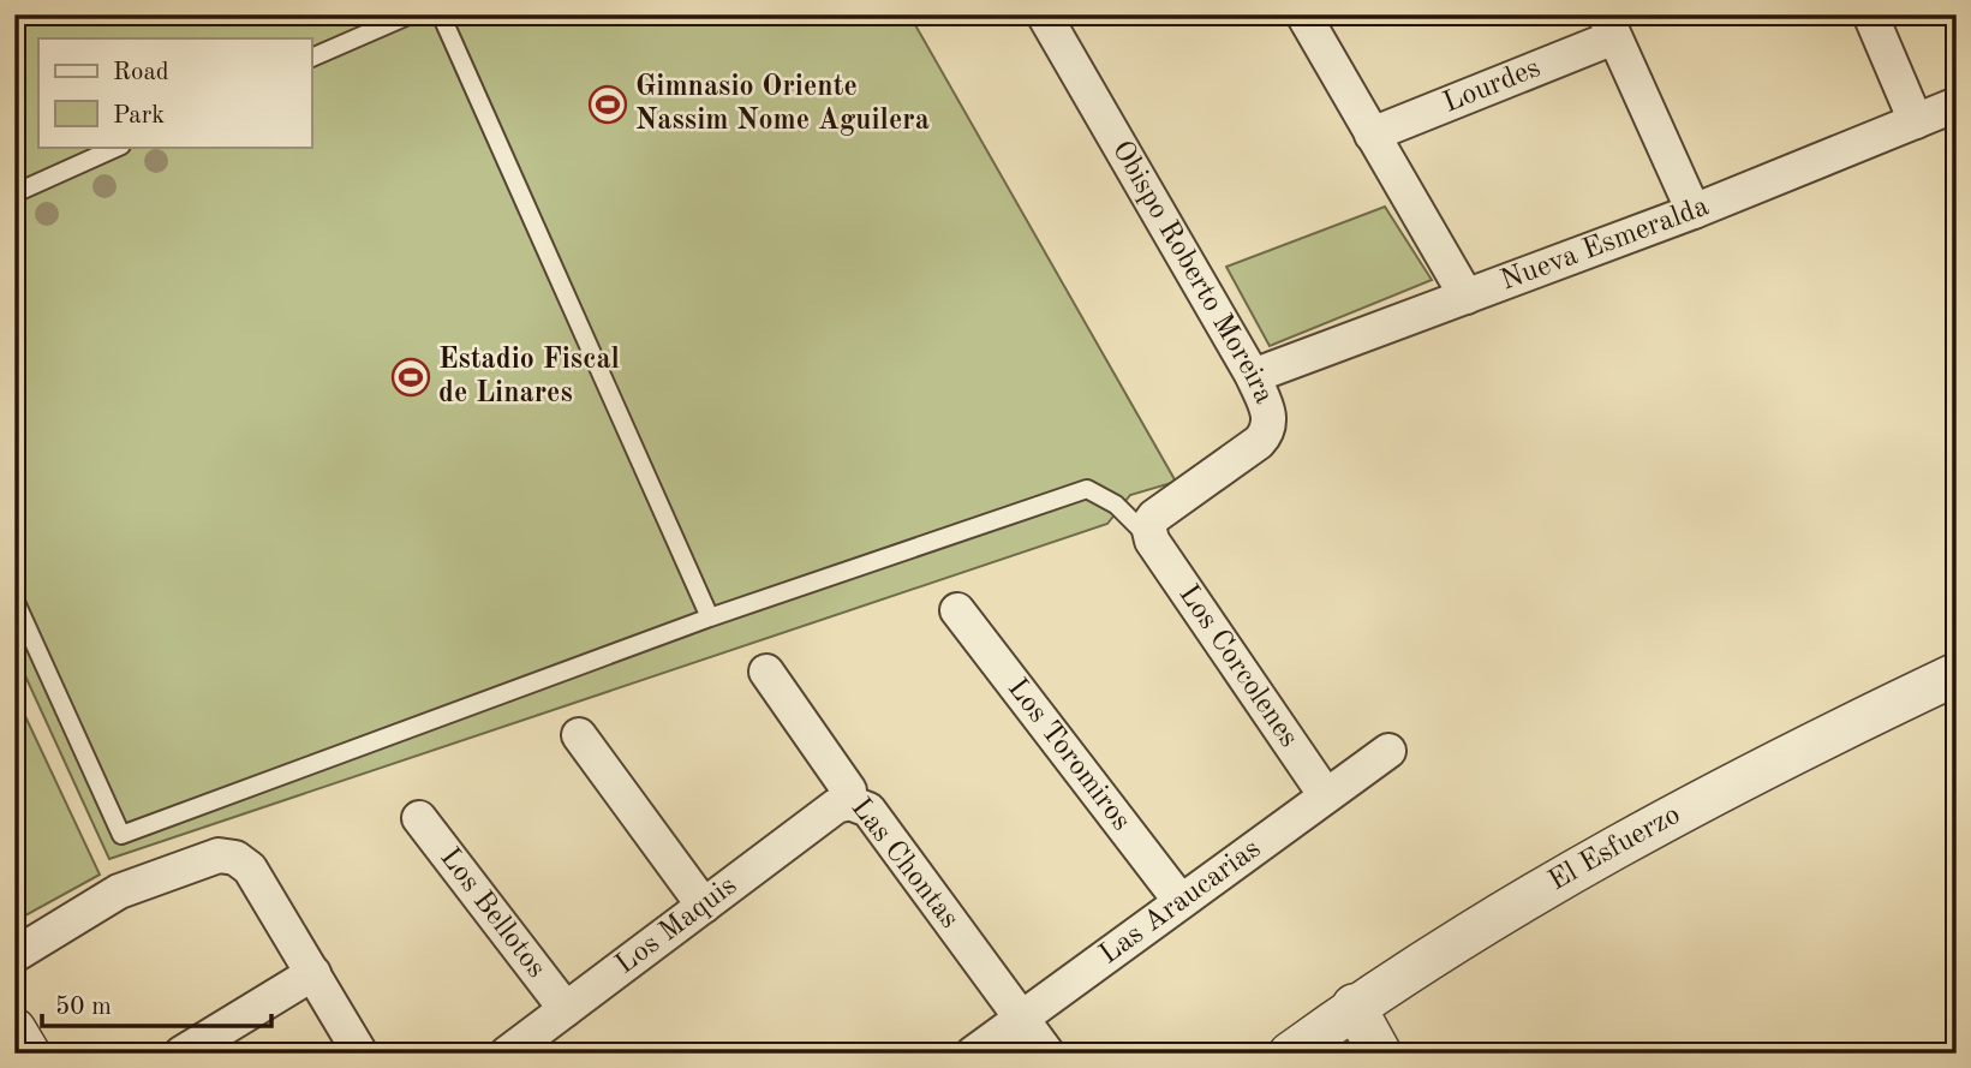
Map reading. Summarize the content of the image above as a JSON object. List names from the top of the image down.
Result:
{
  "streets": {
    "street": [
      "Lourdes",
      "Nueva Esmeralda",
      "Obispo Roberto Moreira",
      "Los Corcolenes",
      "Los Toromiros",
      "El Esfuerzo",
      "Las Chontas",
      "Las Araucarias",
      "Los Bellotos",
      "Los Maquis"
    ]
  },
  "crossings": [
    ["Nueva Esmeralda", "Obispo Roberto Moreira"],
    ["Obispo Roberto Moreira", "Los Corcolenes"],
    ["Los Corcolenes", "Las Araucarias"],
    ["Los Toromiros", "Las Araucarias"],
    ["Las Chontas", "Las Araucarias"],
    ["Las Chontas", "Los Maquis"],
    ["Los Bellotos", "Los Maquis"]
  ],
  "places": {
    "sports": ["Gimnasio Oriente Nassim Nome Aguilera", "Estadio Fiscal de Linares"]
  },
  "legend": ["Road", "Park"],
  "scale_bar": "50 m"
}
